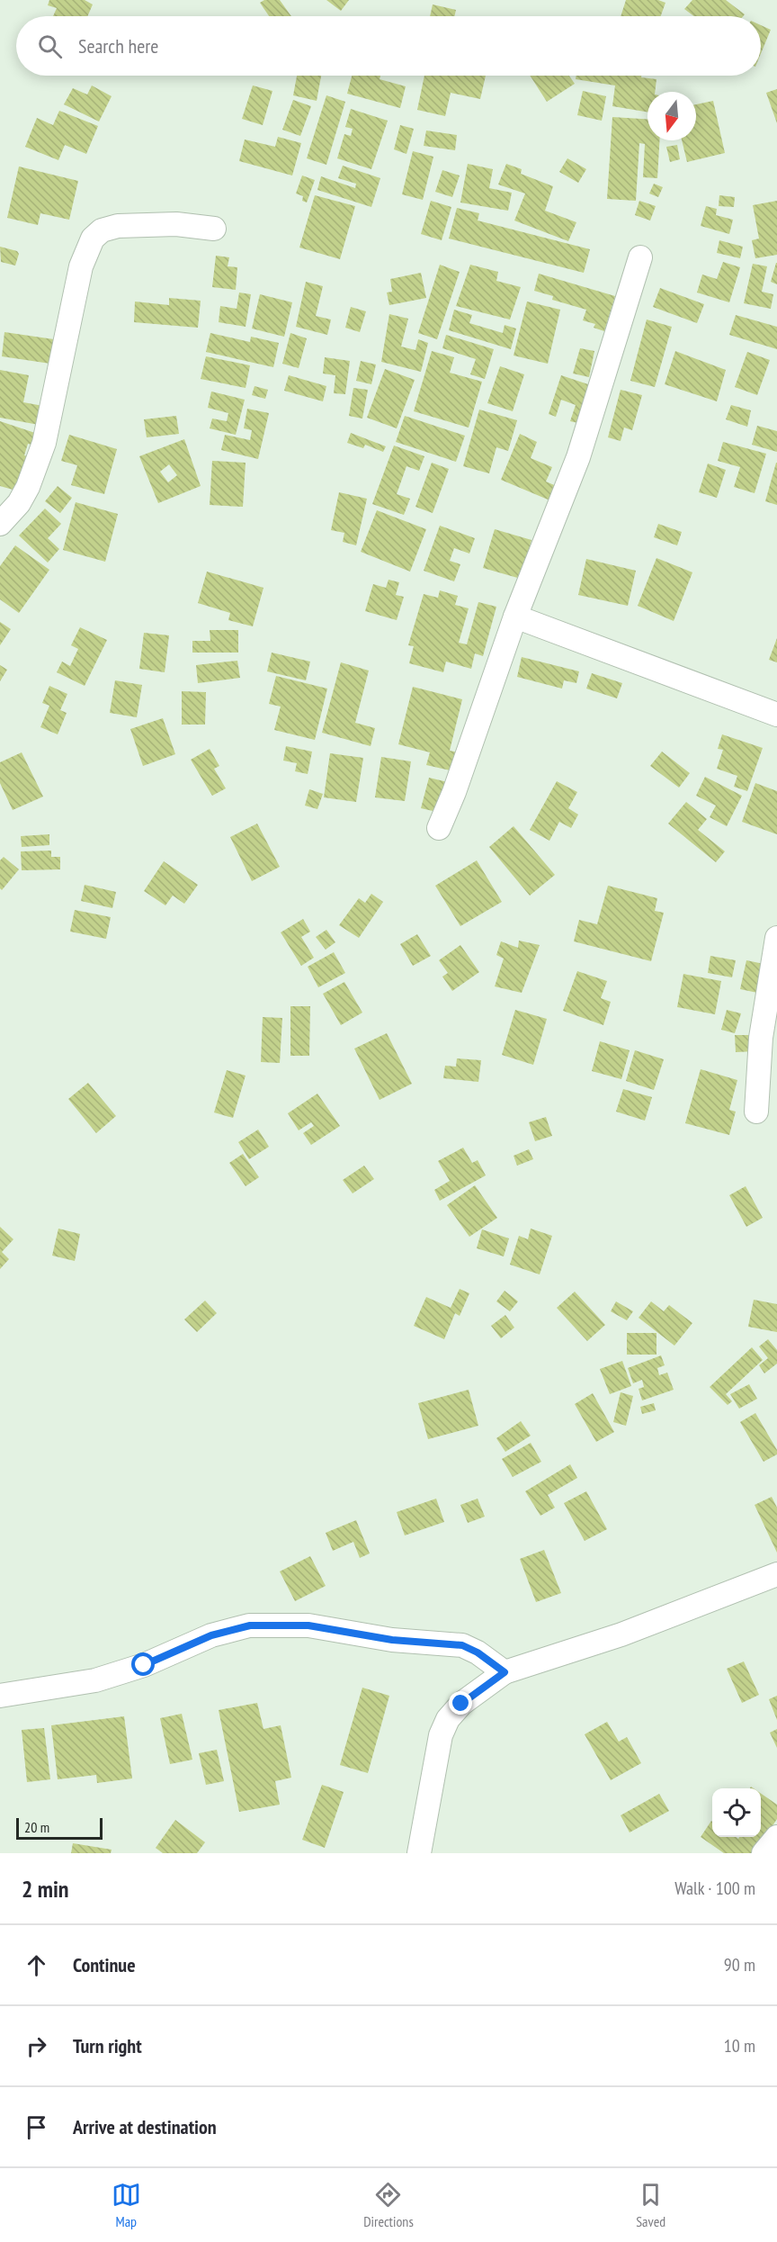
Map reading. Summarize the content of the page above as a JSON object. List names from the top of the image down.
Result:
{
  "scale_bar": "20 m",
  "north": "bottom",
  "page": {
    "search": "Search here",
    "scale": "20 m",
    "heading": ["2 min", "Walk · 100 m"],
    "list": [
      ["Continue", "90 m"],
      ["Turn right", "10 m"],
      "Arrive at destination"
    ],
    "nav": ["Map", "Directions", "Saved"]
  }
}
